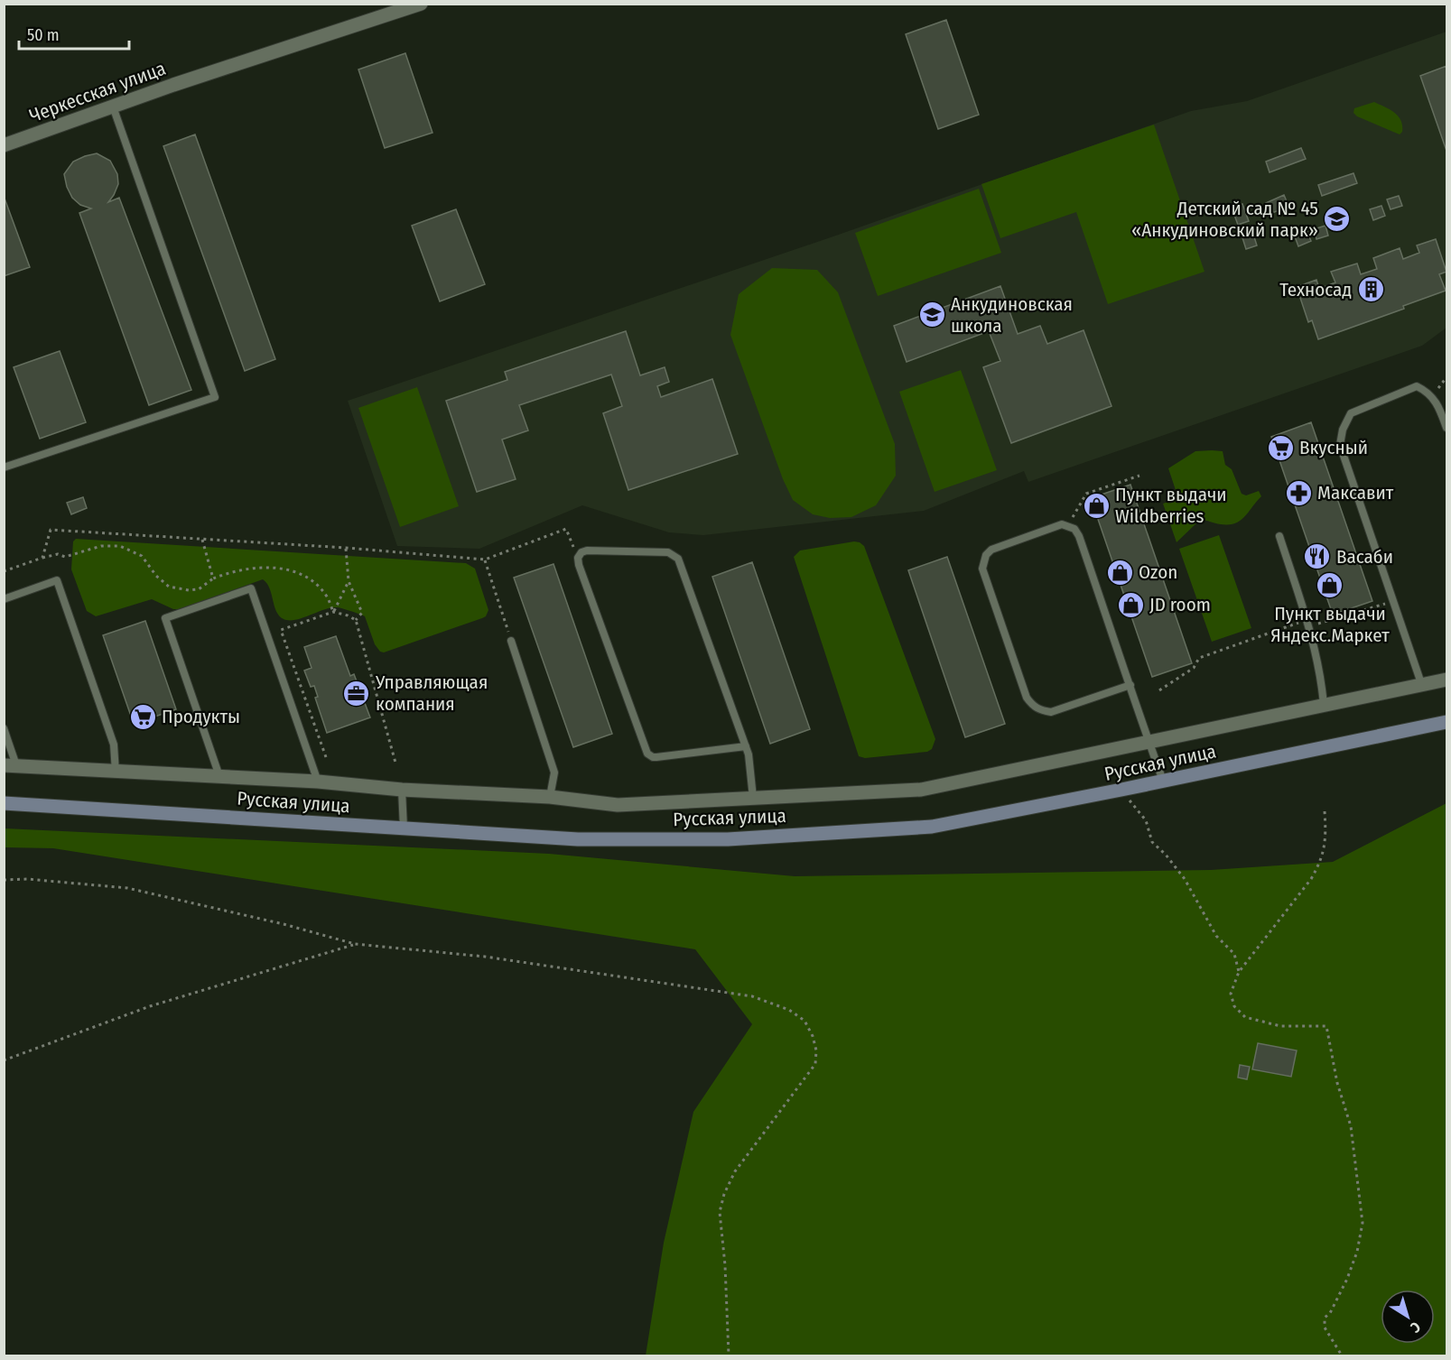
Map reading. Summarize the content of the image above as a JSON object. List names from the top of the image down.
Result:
{
  "streets": {
    "street": ["Черкесская улица", "Русская улица"]
  },
  "places": {
    "school or university": ["Детский сад № 45 «Анкудиновский парк»", "Анкудиновская школа"],
    "building": ["Техносад"],
    "supermarket": ["Вкусный", "Продукты"],
    "pharmacy": ["Максавит"],
    "shop": [
      "Пункт выдачи Wildberries",
      "Ozon",
      "Пункт выдачи Яндекс.Маркет",
      "JD room"
    ],
    "restaurant": ["Васаби"],
    "office": ["Управляющая компания"]
  },
  "scale_bar": "50 m",
  "north": "bottom right"
}
